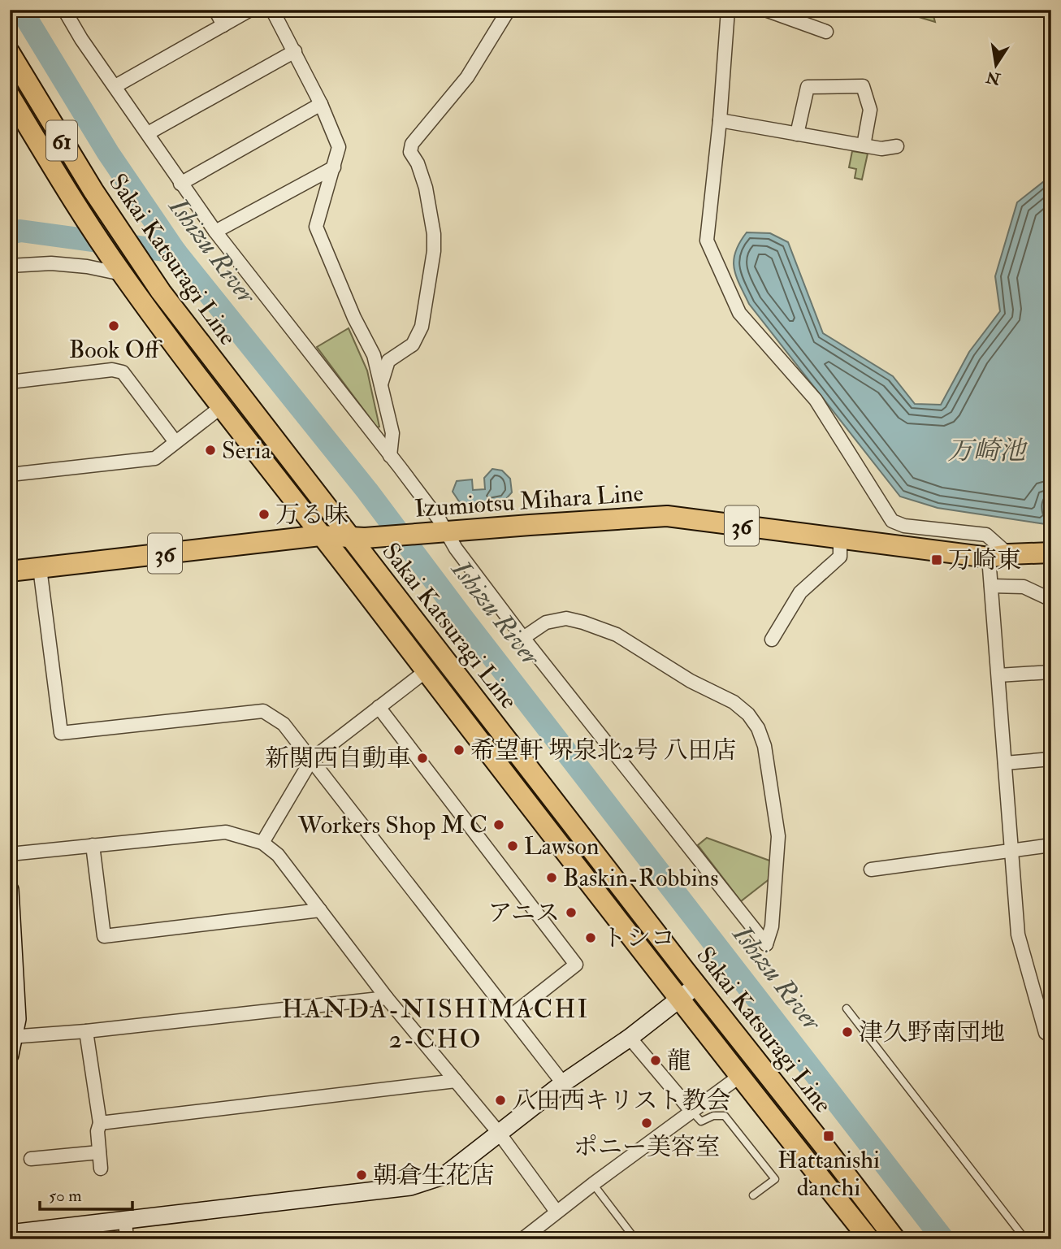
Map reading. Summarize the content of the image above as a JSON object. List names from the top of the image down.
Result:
{
  "streets": {
    "main road": [
      "61",
      "Sakai Katsuragi Line",
      "Izumiotsu Mihara Line",
      "36"
    ]
  },
  "crossings": [
    ["Sakai Katsuragi Line", "Izumiotsu Mihara Line"]
  ],
  "districts": ["HANDA-NISHIMACHI 2-CHO"],
  "water": ["Ishizu River", "万崎池"],
  "places": {
    "other": [
      "Book Off",
      "Seria",
      "万る味",
      "希望軒 堺泉北2号 八田店",
      "新関西自動車",
      "Workers Shop M C",
      "Lawson",
      "Baskin-Robbins",
      "アニス",
      "トシコ",
      "津久野南団地",
      "龍",
      "八田西キリスト教会",
      "ポニー美容室",
      "朝倉生花店"
    ],
    "transit": ["万崎東", "Hattanishi danchi"]
  },
  "scale_bar": "50 m",
  "north": "bottom"
}
